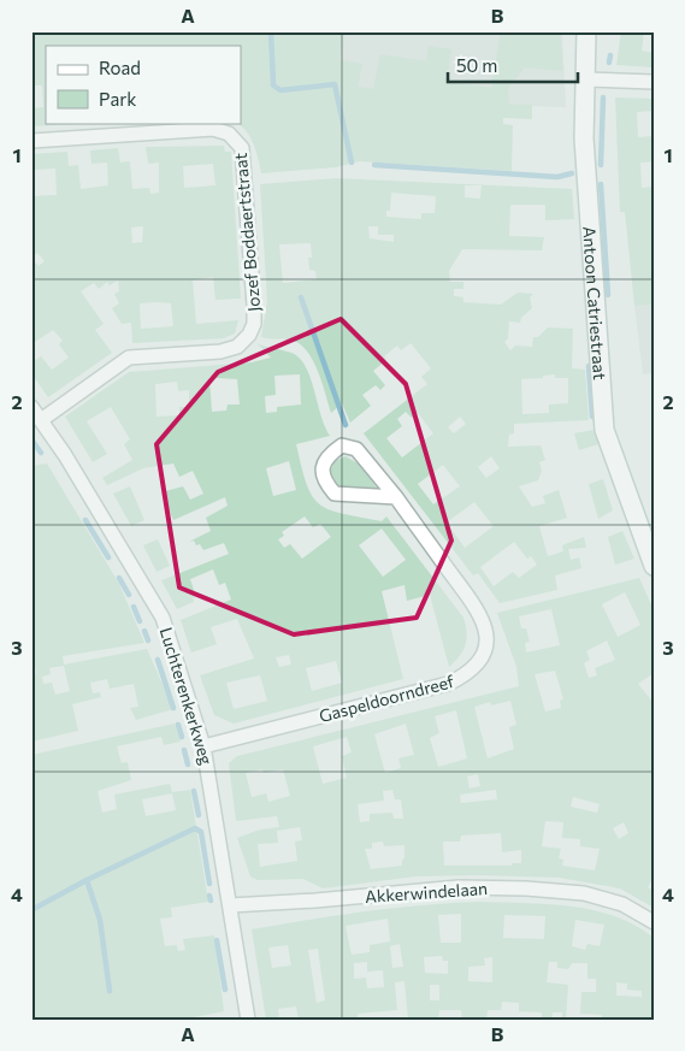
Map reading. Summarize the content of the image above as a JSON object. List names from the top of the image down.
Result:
{
  "streets": {
    "main road": ["Antoon Catriestraat"],
    "street": [
      "Jozef Boddaertstraat",
      "Luchterenkerkweg",
      "Gaspeldoorndreef",
      "Akkerwindelaan"
    ]
  },
  "crossings": [
    ["Jozef Boddaertstraat", "Luchterenkerkweg"],
    ["Luchterenkerkweg", "Gaspeldoorndreef"],
    ["Luchterenkerkweg", "Akkerwindelaan"]
  ],
  "legend": ["Road", "Park"],
  "scale_bar": "50 m",
  "grid": {
    "columns": ["A", "B"],
    "rows": [
      "1",
      "2",
      "3",
      "4"
    ]
  }
}
